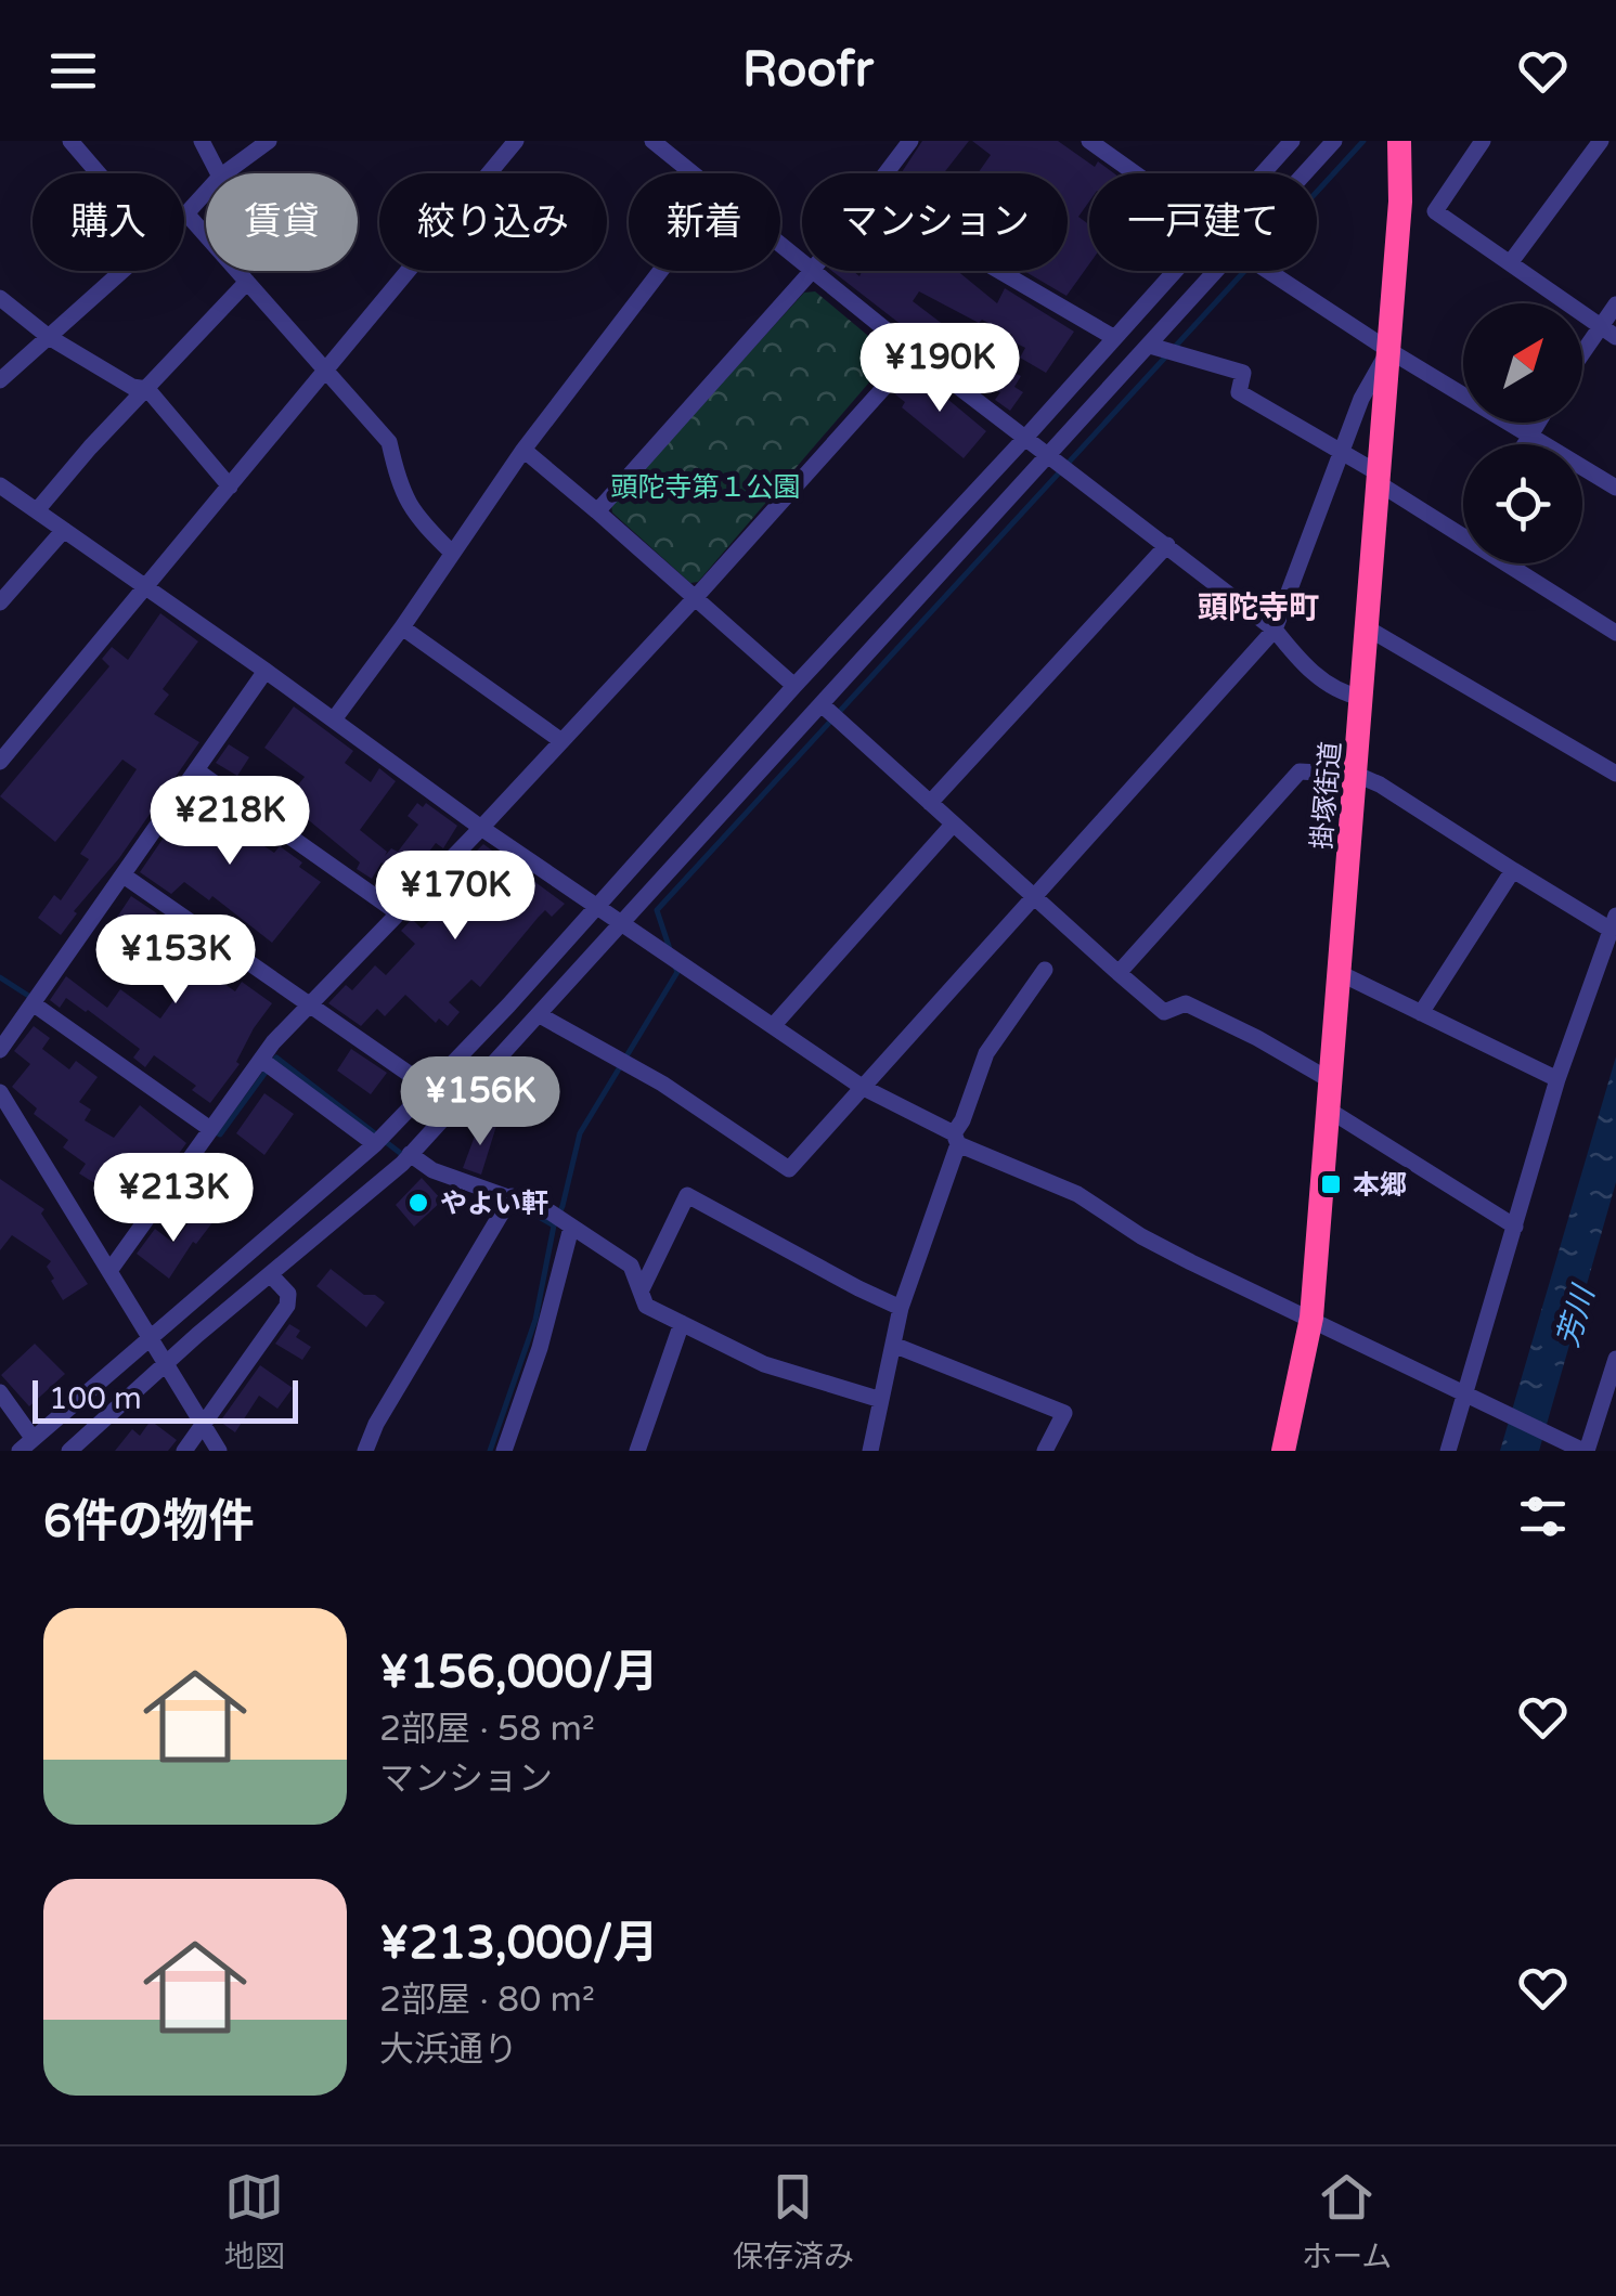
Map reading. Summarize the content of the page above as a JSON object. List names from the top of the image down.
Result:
{
  "streets": {
    "highway": ["掛塚街道"]
  },
  "districts": ["頭陀寺町"],
  "water": ["芳川"],
  "parks": ["頭陀寺第１公園"],
  "places": {
    "transit": ["本郷"],
    "other": ["やよい軒"]
  },
  "scale_bar": "100 m",
  "north": "top right",
  "page": {
    "header": "Roofr",
    "chip": [
      "購入",
      "賃貸",
      "絞り込み",
      "新着",
      "マンション",
      "一戸建て"
    ],
    "price": [
      "¥190K",
      "¥218K",
      "¥170K",
      "¥153K",
      "¥156K",
      "¥213K"
    ],
    "scale": "100 m",
    "heading": "6件の物件",
    "list": [
      {
        "name": "¥156,000/月",
        "note": "2部屋 · 58 m² · マンション"
      },
      {
        "name": "¥213,000/月",
        "note": "2部屋 · 80 m² · 大浜通り"
      }
    ],
    "tabs": ["地図", "保存済み", "ホーム"]
  }
}
